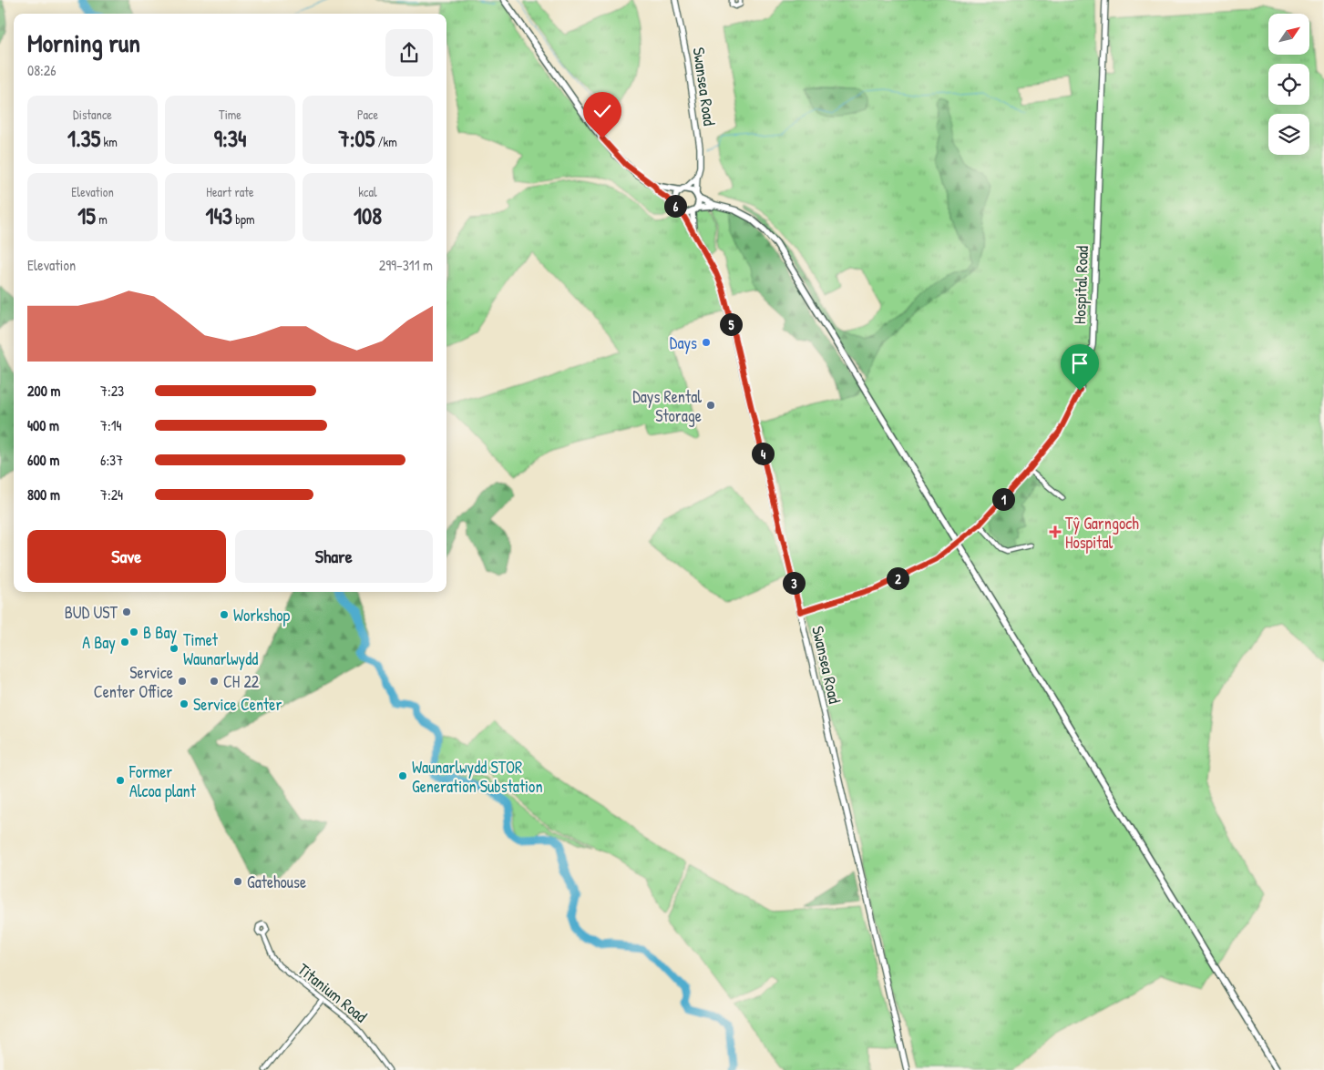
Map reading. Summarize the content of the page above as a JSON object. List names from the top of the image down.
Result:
{
  "streets": {
    "main road": ["Swansea Road", "Hospital Road"],
    "street": ["Titanium Road"]
  },
  "crossings": [
    ["Swansea Road", "Hospital Road"]
  ],
  "places": {
    "other": [
      "Days",
      "Days Rental Storage",
      "BUD UST",
      "Workshop",
      "B Bay",
      "A Bay",
      "Timet Waunarlwydd",
      "Service Center Office",
      "CH 22",
      "Service Center",
      "Waunarlwydd STOR Generation Substation",
      "Former Alcoa plant",
      "Gatehouse"
    ],
    "health": ["Tŷ Garngoch Hospital"]
  },
  "north": "top right",
  "page": {
    "heading": ["Morning run", "08:26"],
    "stats": [
      ["Distance", "1.35 km"],
      ["Time", "9:34"],
      ["Pace", "7:05 /km"],
      ["Elevation", "15 m"],
      ["Heart rate", "143 bpm"],
      ["kcal", "108"]
    ],
    "pins": [
      "6",
      "5",
      "4",
      "1",
      "2",
      "3"
    ],
    "chart": ["Elevation", "299–311 m"],
    "list": [
      {
        "name": "200 m",
        "note": "7:23"
      },
      {
        "name": "400 m",
        "note": "7:14"
      },
      {
        "name": "600 m",
        "note": "6:37"
      },
      {
        "name": "800 m",
        "note": "7:24"
      }
    ],
    "buttons": ["Save", "Share"]
  }
}
